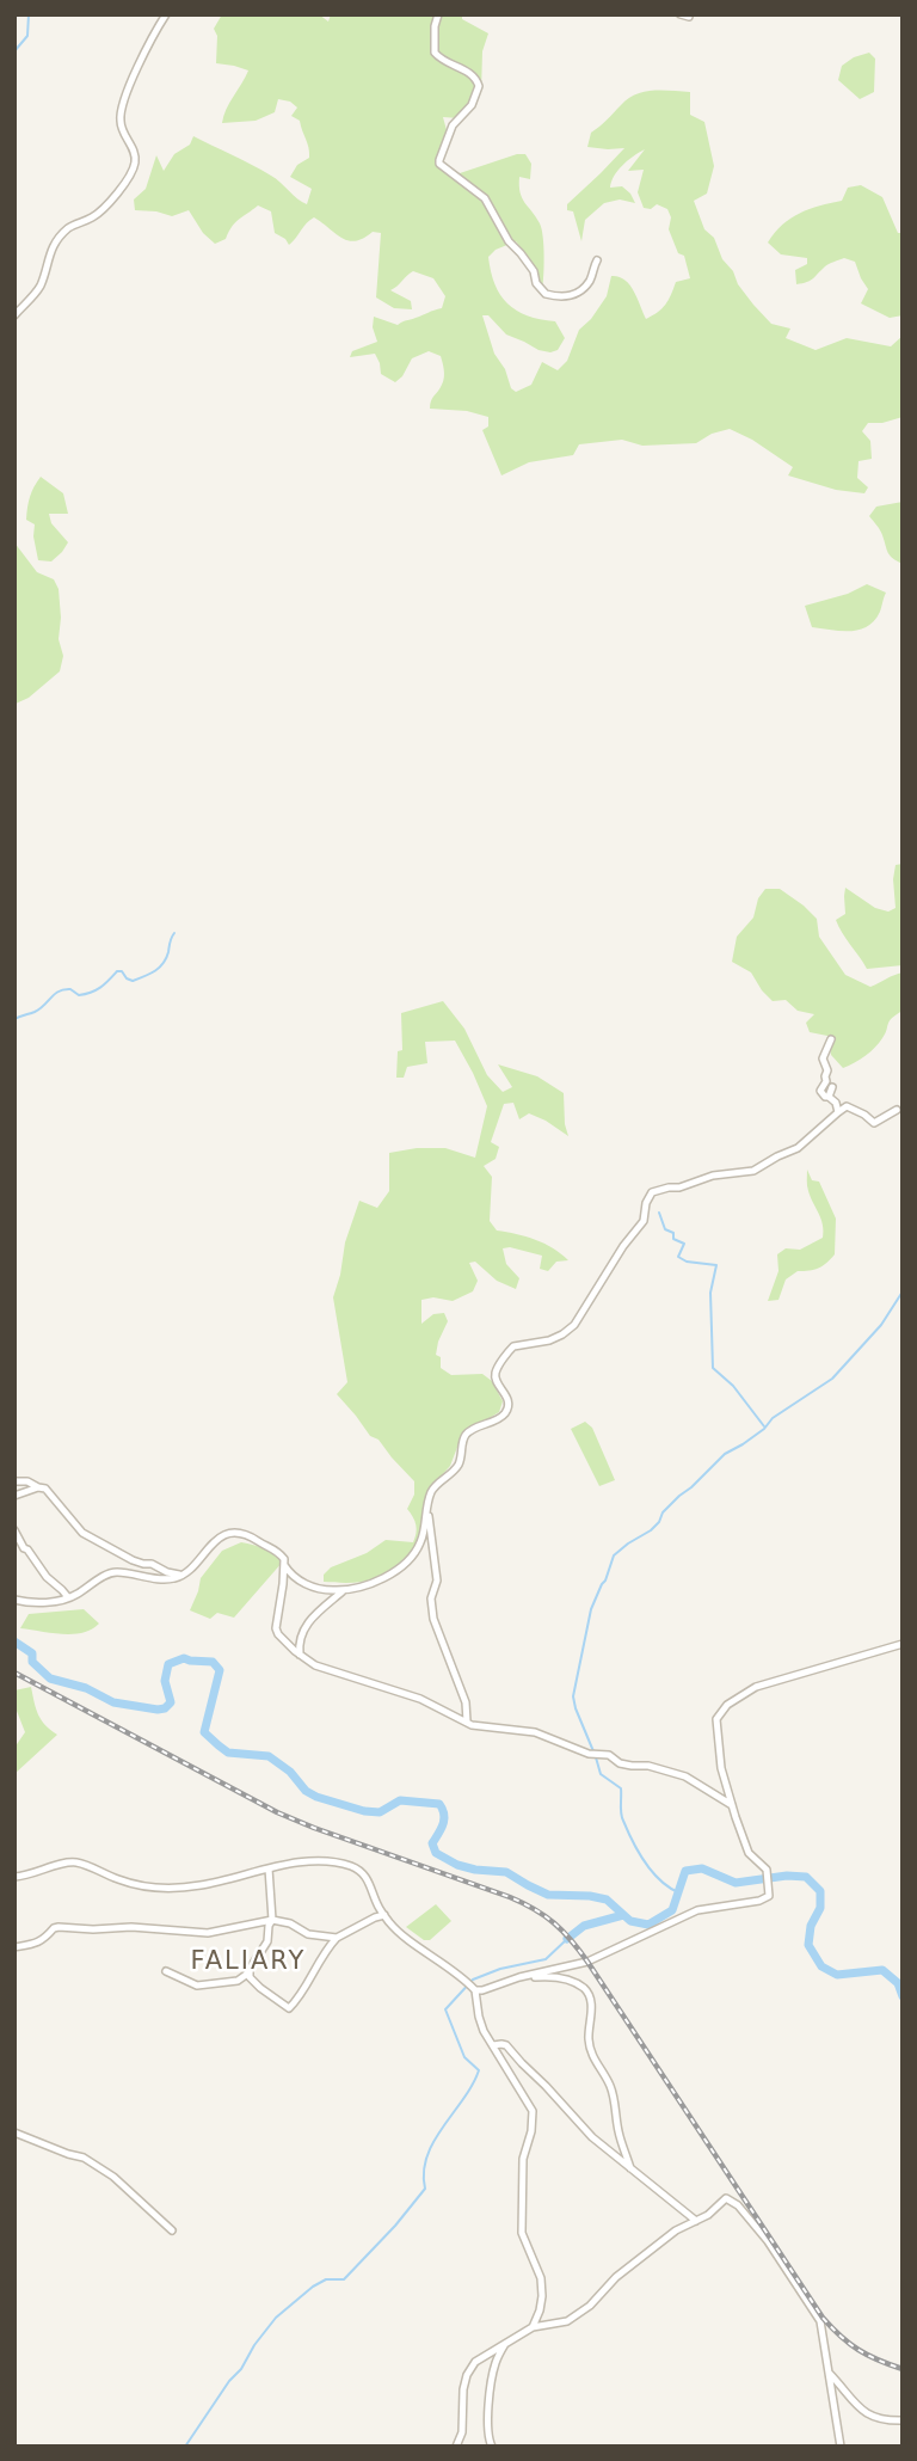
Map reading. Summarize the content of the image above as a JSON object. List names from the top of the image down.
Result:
{
  "districts": ["FALIARY"]
}
